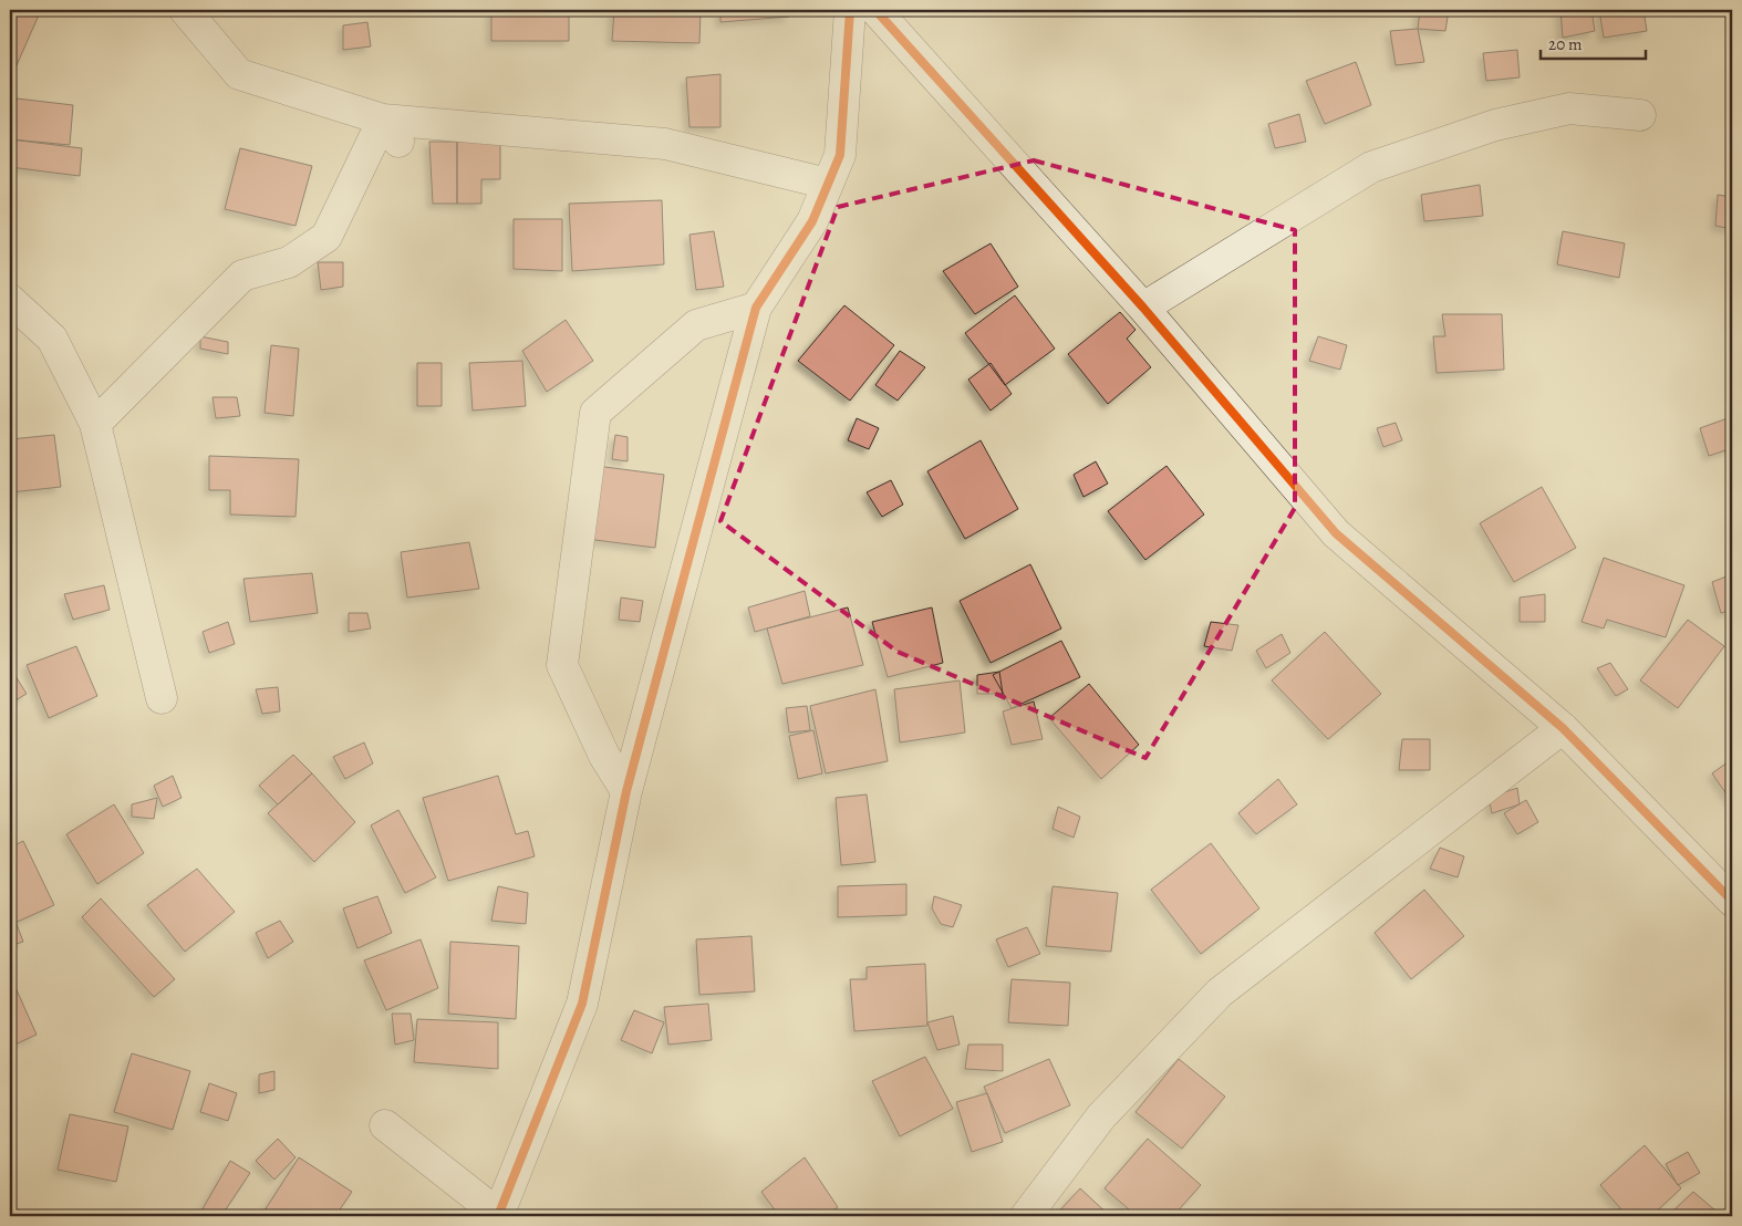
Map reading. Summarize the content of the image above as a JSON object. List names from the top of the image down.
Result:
{
  "scale_bar": "20 m"
}
